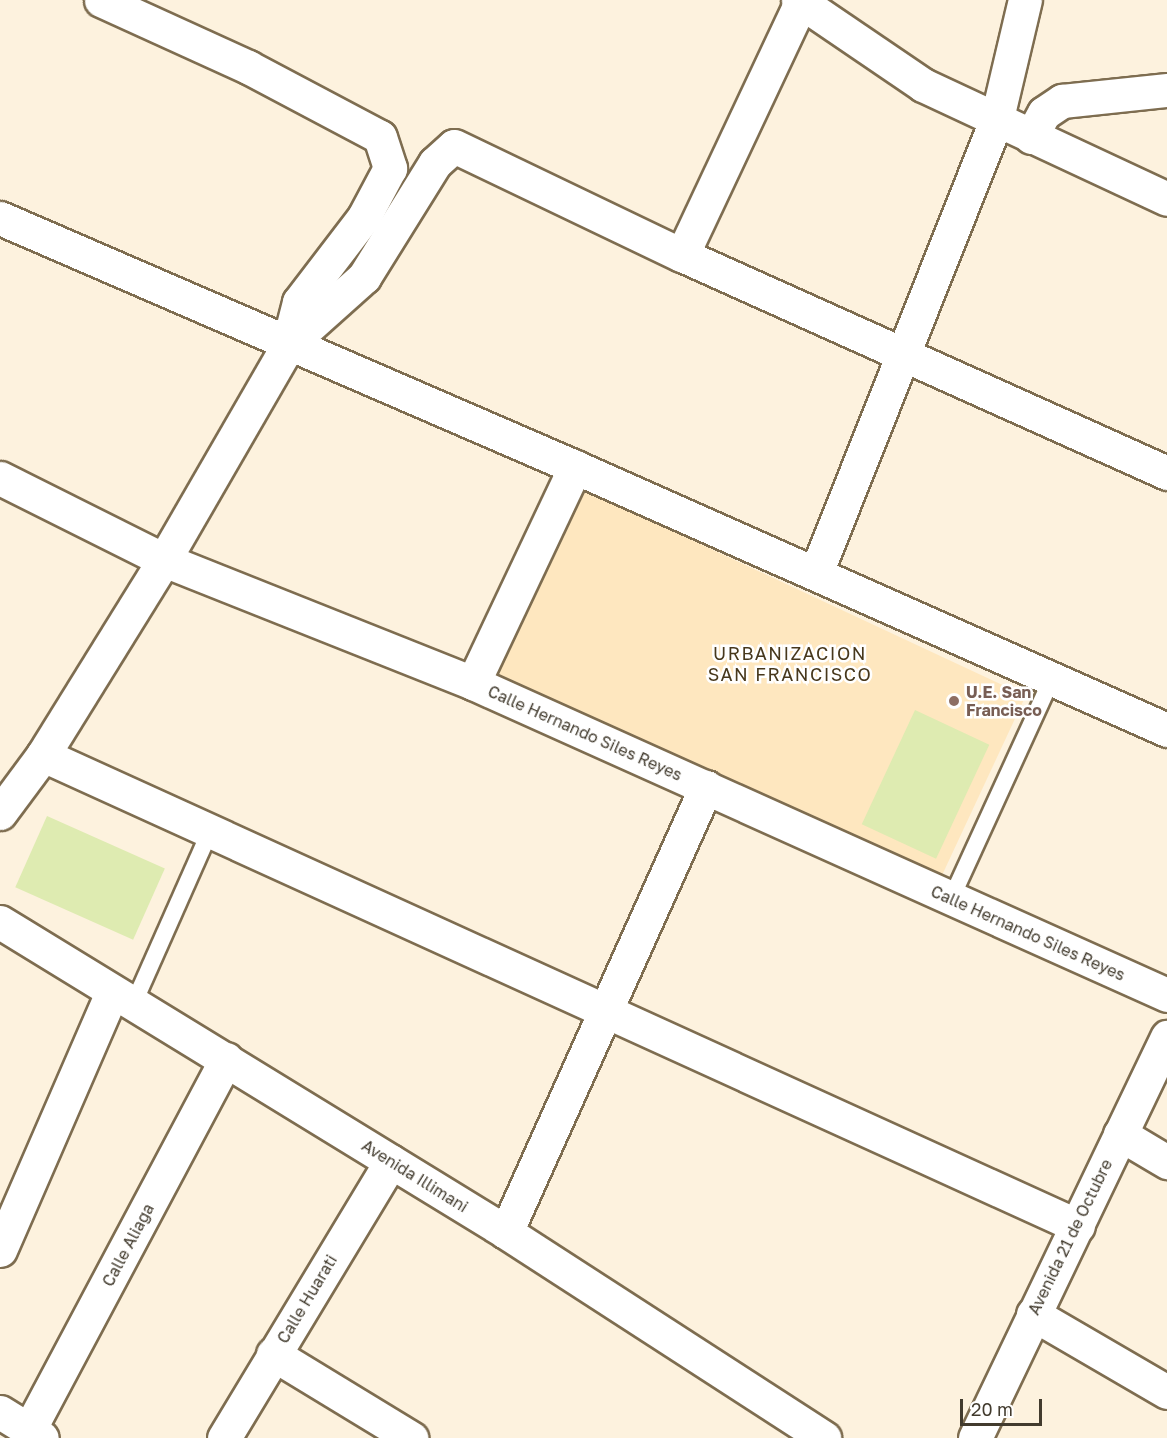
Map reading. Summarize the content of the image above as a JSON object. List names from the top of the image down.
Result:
{
  "streets": {
    "street": [
      "Calle Hernando Siles Reyes",
      "Avenida Illimani",
      "Avenida 21 de Octubre",
      "Calle Aliaga",
      "Calle Huarati"
    ]
  },
  "crossings": [
    ["Avenida Illimani", "Calle Aliaga"],
    ["Avenida Illimani", "Calle Huarati"]
  ],
  "districts": ["URBANIZACION SAN FRANCISCO"],
  "places": ["U.E. San Francisco"],
  "scale_bar": "20 m"
}
